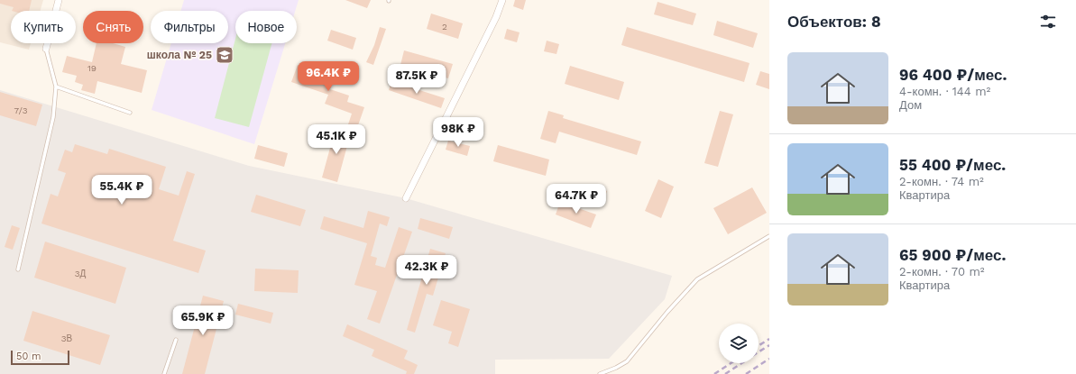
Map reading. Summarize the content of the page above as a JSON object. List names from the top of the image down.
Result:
{
  "places": {
    "school or university": ["школа № 25"]
  },
  "house_numbers": [
    "2",
    "19",
    "7/3",
    "3Д",
    "3В"
  ],
  "scale_bar": "50 m",
  "page": {
    "heading": "Объектов: 8",
    "chip": [
      "Купить",
      "Снять",
      "Фильтры",
      "Новое"
    ],
    "list": [
      {
        "name": "96 400 ₽/мес.",
        "note": "4-комн. · 144 m² · Дом"
      },
      {
        "name": "55 400 ₽/мес.",
        "note": "2-комн. · 74 m² · Квартира"
      },
      {
        "name": "65 900 ₽/мес.",
        "note": "2-комн. · 70 m² · Квартира"
      }
    ],
    "price": [
      "96.4K ₽",
      "87.5K ₽",
      "98K ₽",
      "45.1K ₽",
      "55.4K ₽",
      "64.7K ₽",
      "42.3K ₽",
      "65.9K ₽"
    ],
    "scale": "50 m"
  }
}
